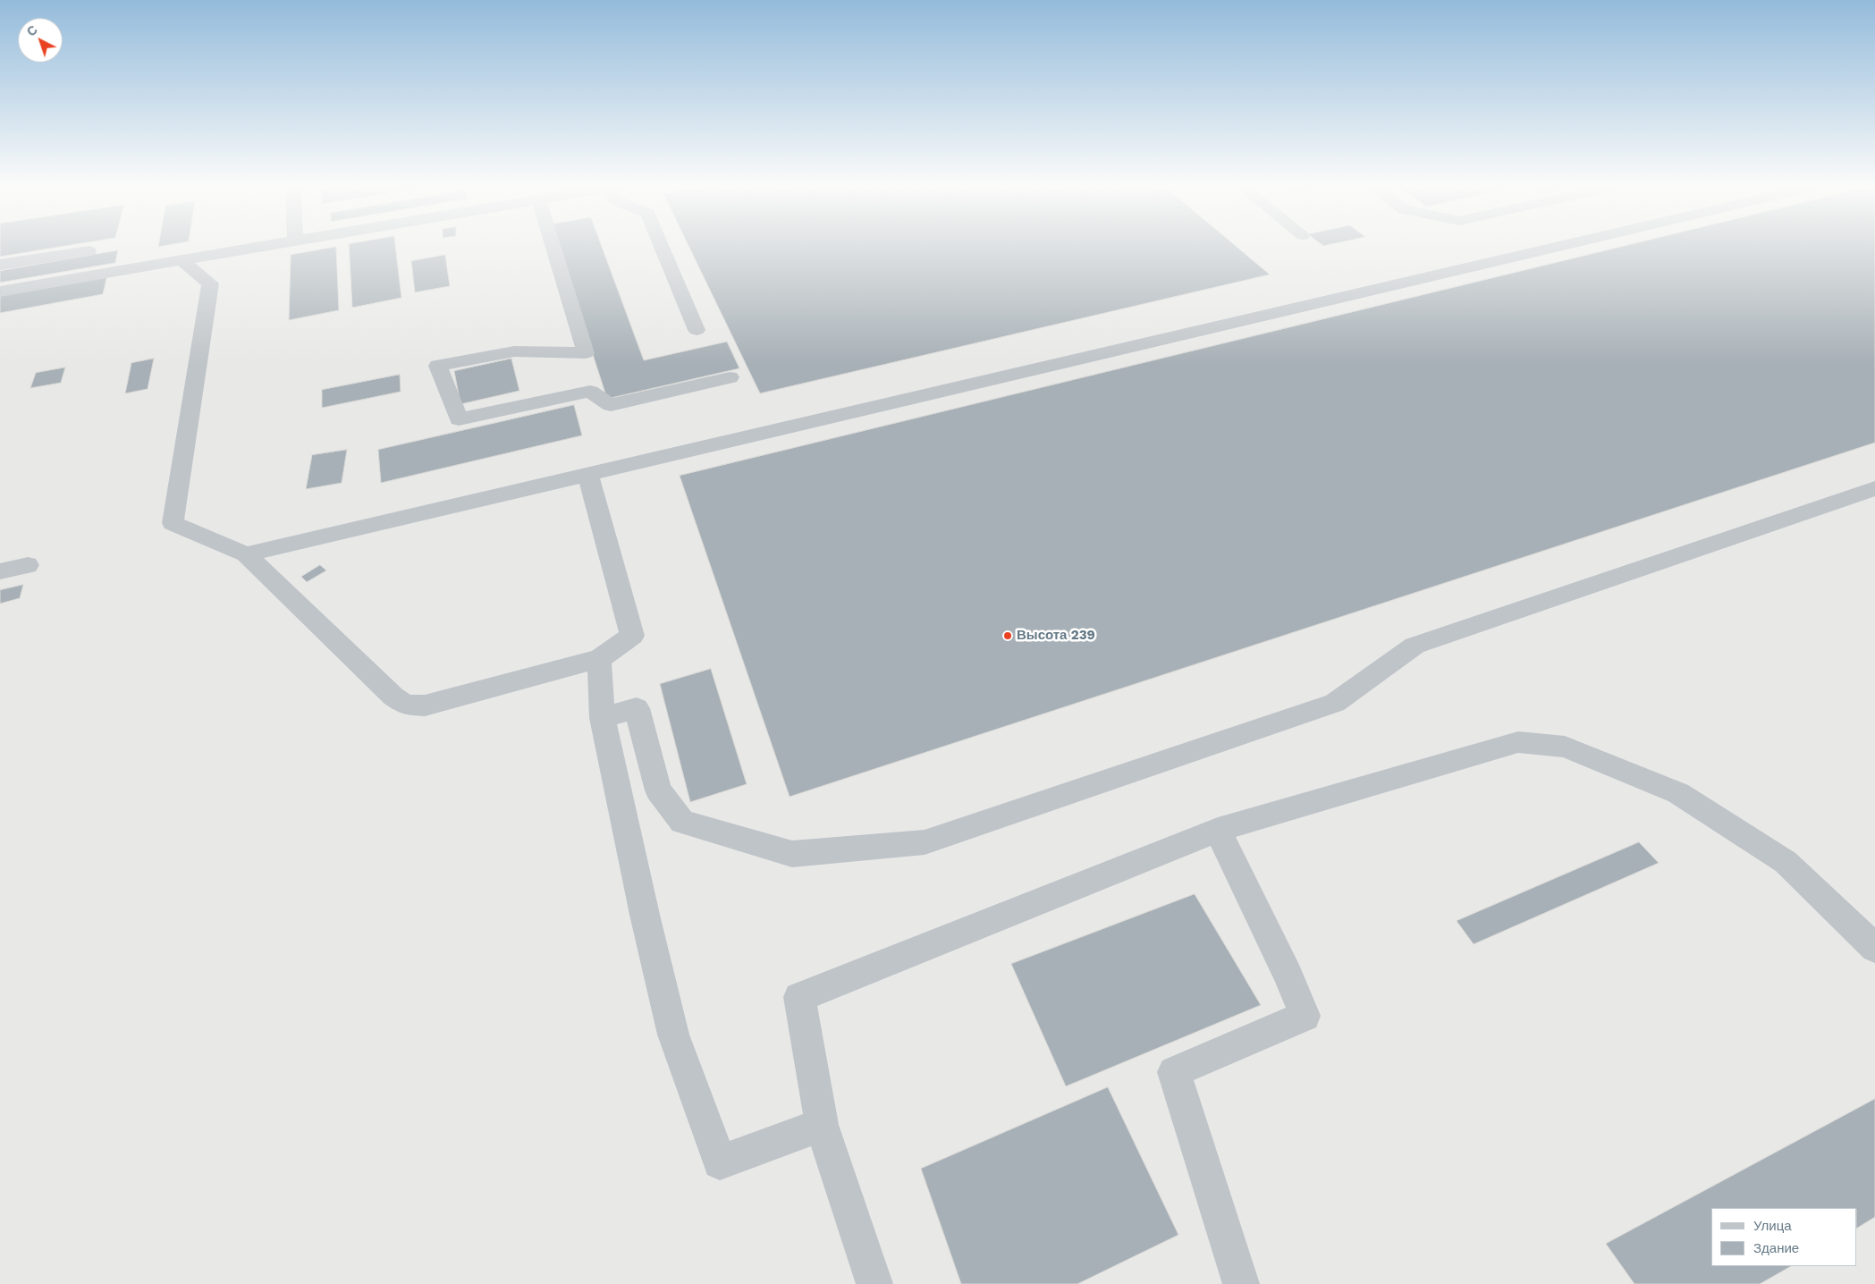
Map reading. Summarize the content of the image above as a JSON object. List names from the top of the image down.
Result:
{
  "places": ["Высота 239"],
  "legend": ["Улица", "Здание"],
  "north": "top left"
}
